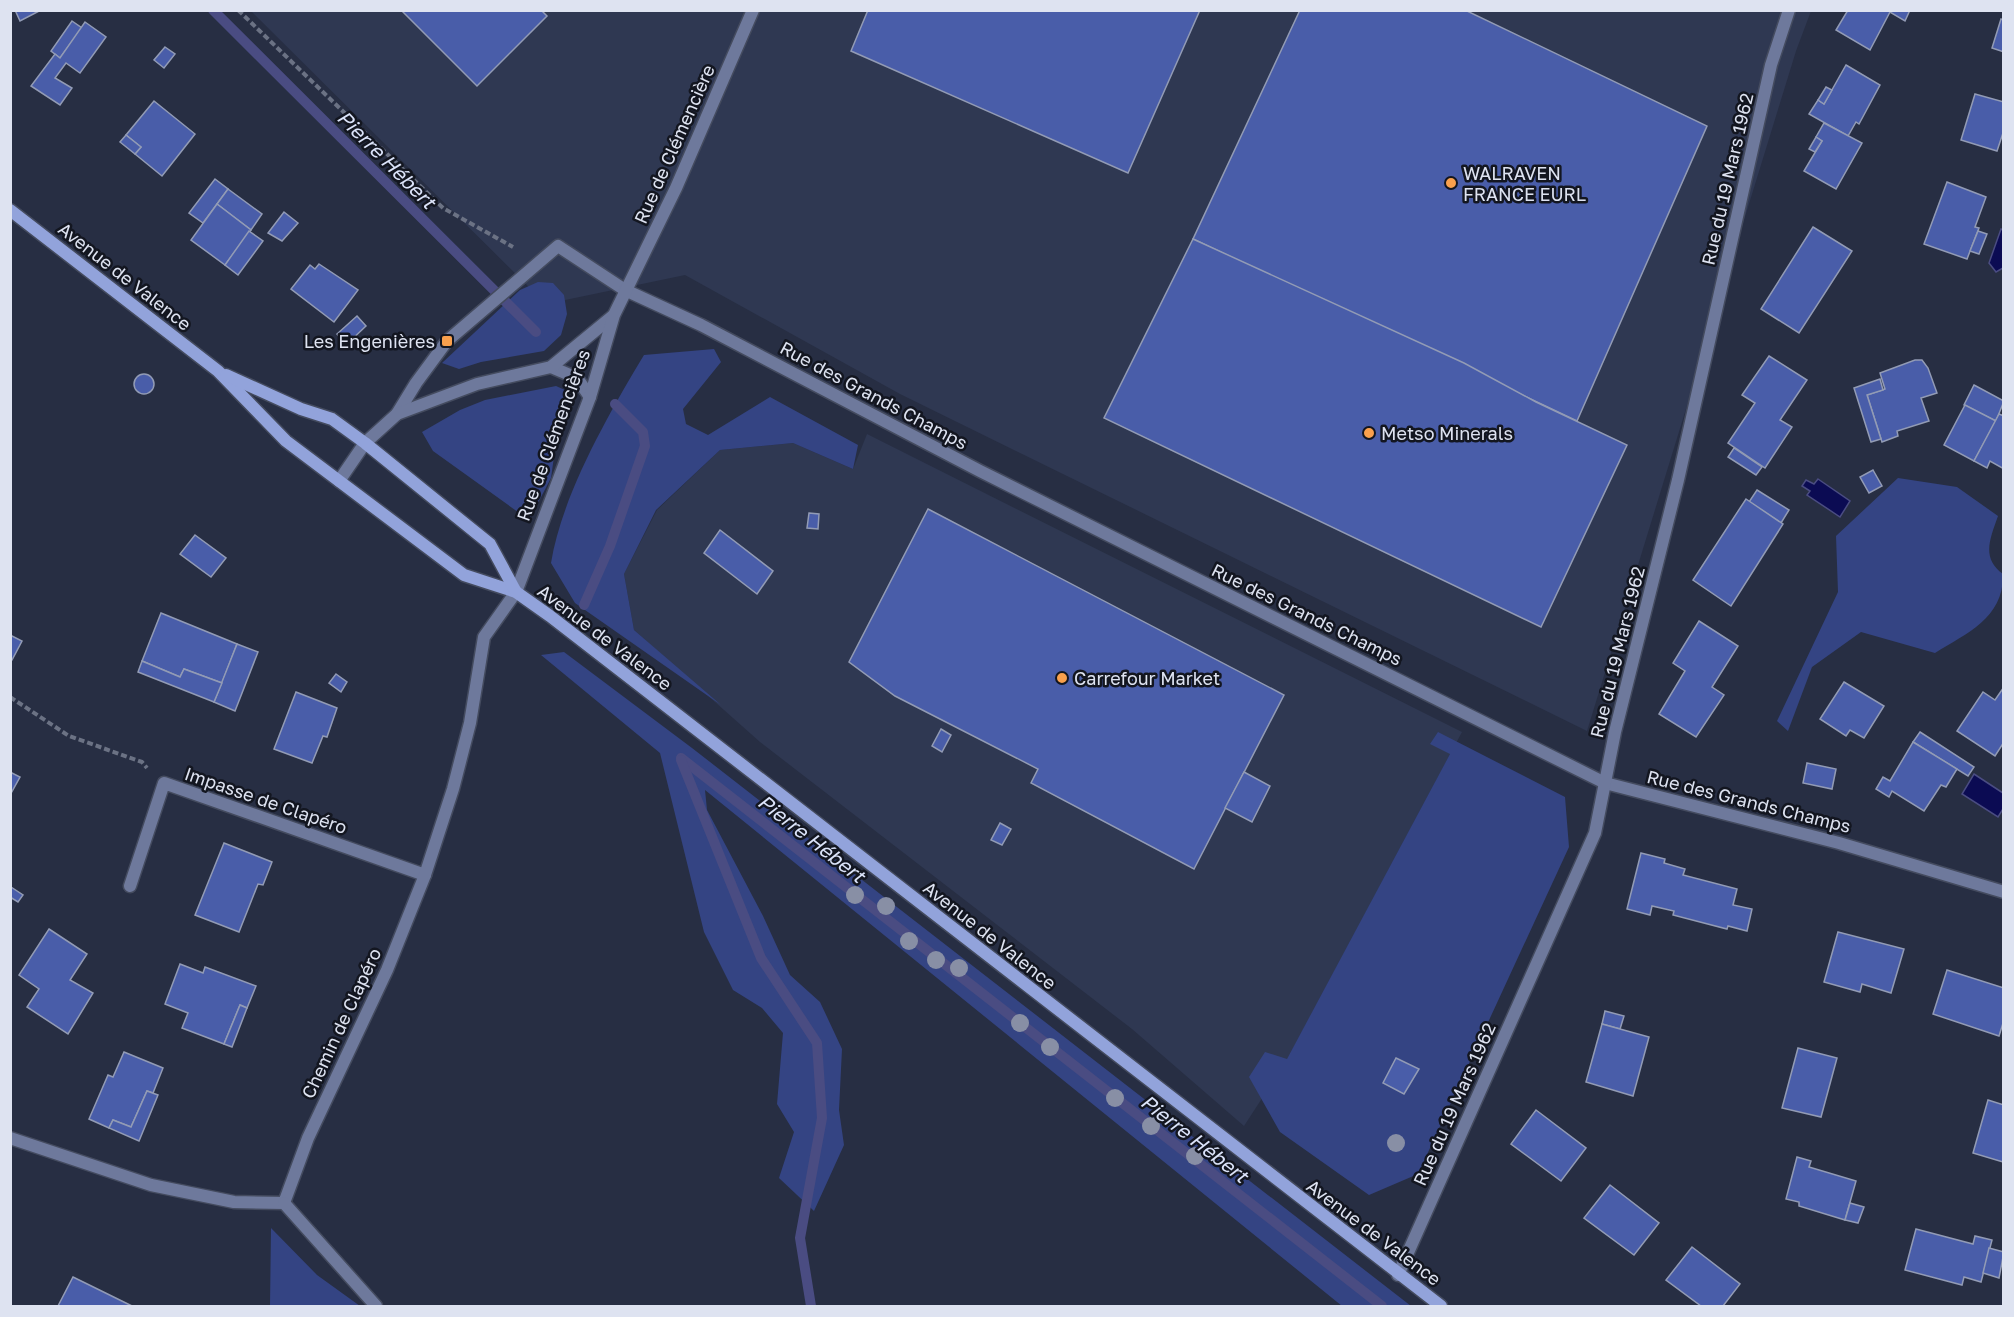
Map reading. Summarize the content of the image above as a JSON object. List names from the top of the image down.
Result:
{
  "streets": {
    "main road": ["Avenue de Valence"],
    "street": [
      "Rue de Clémencière",
      "Rue du 19 Mars 1962",
      "Rue des Grands Champs",
      "Rue de Clémencières",
      "Impasse de Clapéro",
      "Chemin de Clapéro"
    ]
  },
  "crossings": [
    ["Rue de Clémencière", "Rue des Grands Champs"],
    ["Rue de Clémencière", "Rue de Clémencières"],
    ["Rue du 19 Mars 1962", "Avenue de Valence"],
    ["Rue du 19 Mars 1962", "Rue des Grands Champs"],
    ["Avenue de Valence", "Rue de Clémencières"],
    ["Avenue de Valence", "Chemin de Clapéro"],
    ["Rue des Grands Champs", "Rue de Clémencières"],
    ["Rue de Clémencières", "Chemin de Clapéro"],
    ["Impasse de Clapéro", "Chemin de Clapéro"]
  ],
  "water": ["Pierre Hébert"],
  "places": {
    "other": ["WALRAVEN FRANCE EURL", "Metso Minerals", "Carrefour Market"],
    "transit": ["Les Engenières"]
  }
}
